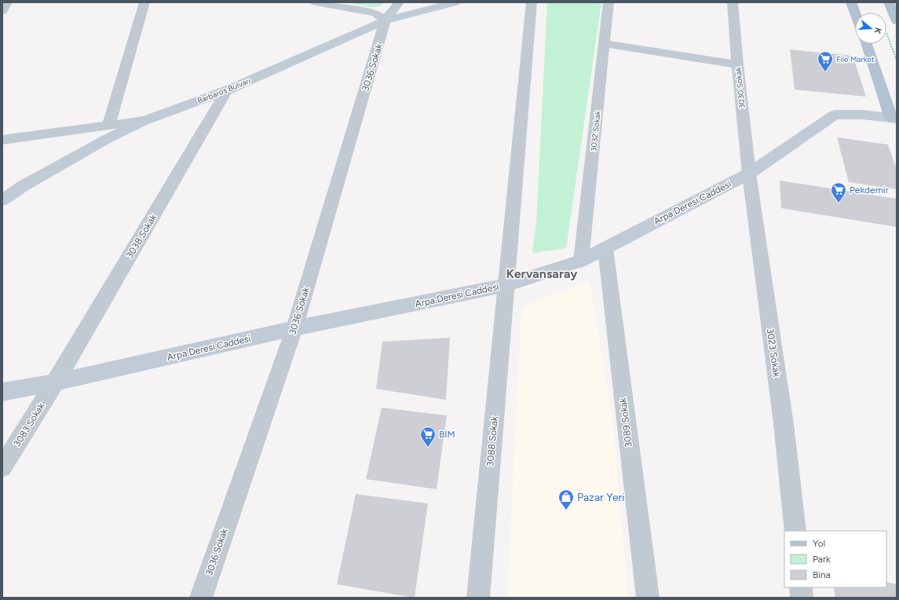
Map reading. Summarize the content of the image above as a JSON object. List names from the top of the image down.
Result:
{
  "streets": {
    "street": [
      "3036 Sokak",
      "3030 Sokak",
      "Barbaros Bulvarı",
      "3032 Sokak",
      "Arpa Deresi Caddesi",
      "3038 Sokak",
      "3023 Sokak",
      "3089 Sokak",
      "3083 Sokak",
      "3088 Sokak"
    ]
  },
  "crossings": [
    ["3036 Sokak", "Barbaros Bulvarı"],
    ["3036 Sokak", "Arpa Deresi Caddesi"],
    ["3030 Sokak", "Arpa Deresi Caddesi"],
    ["3030 Sokak", "3023 Sokak"],
    ["Barbaros Bulvarı", "3038 Sokak"],
    ["3032 Sokak", "Arpa Deresi Caddesi"],
    ["Arpa Deresi Caddesi", "3038 Sokak"],
    ["Arpa Deresi Caddesi", "3023 Sokak"],
    ["Arpa Deresi Caddesi", "3089 Sokak"],
    ["Arpa Deresi Caddesi", "3083 Sokak"],
    ["Arpa Deresi Caddesi", "3088 Sokak"],
    ["3038 Sokak", "3083 Sokak"]
  ],
  "districts": ["Kervansaray"],
  "places": {
    "supermarket": ["File Market", "Pekdemir", "BİM"],
    "shop": ["Pazar Yeri"]
  },
  "legend": ["Yol", "Park", "Bina"],
  "north": "right"
}
